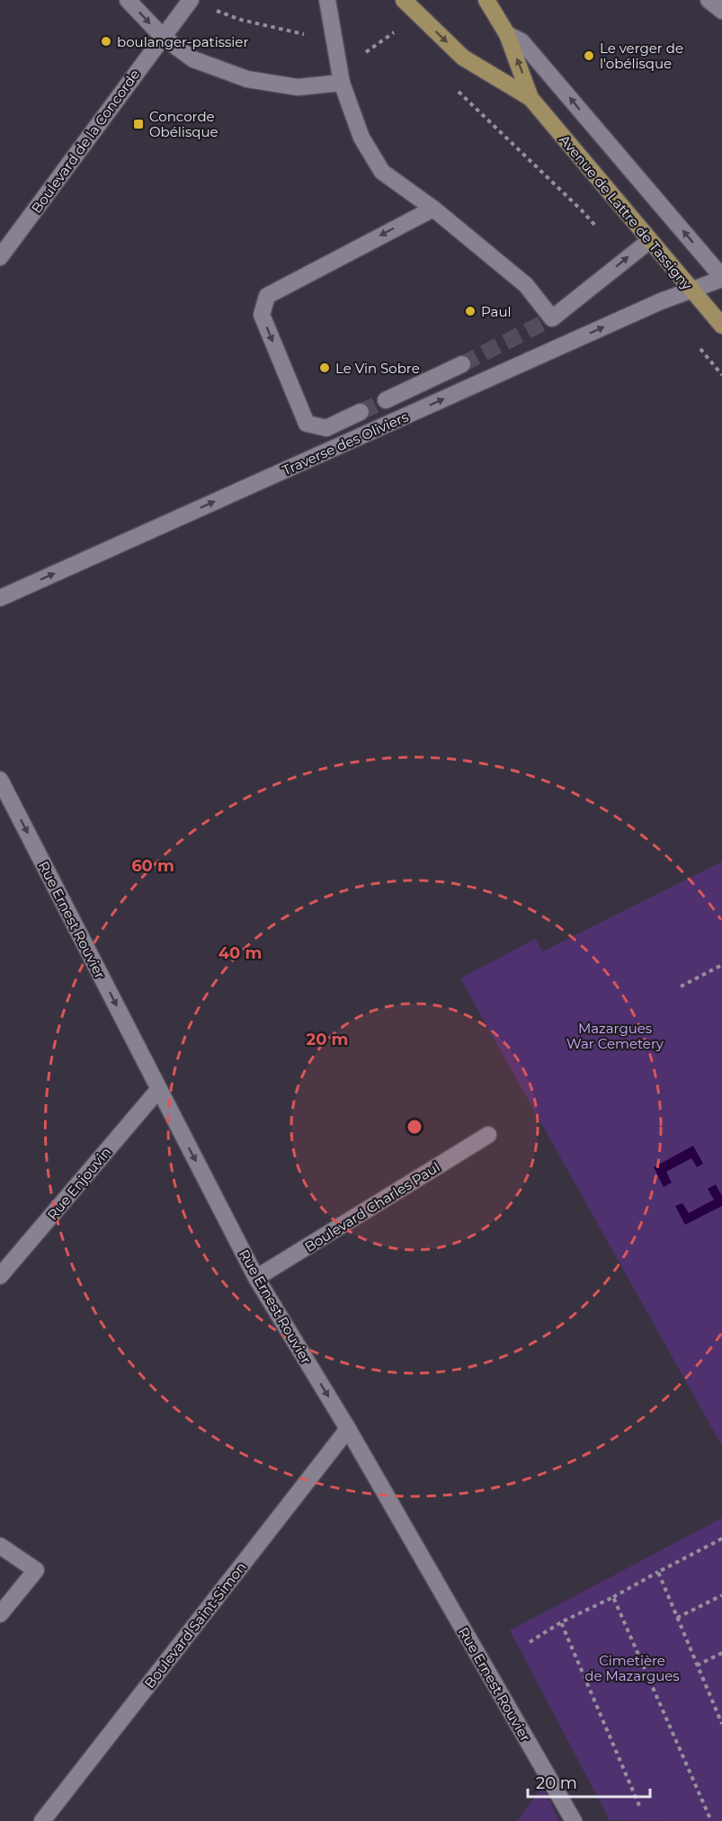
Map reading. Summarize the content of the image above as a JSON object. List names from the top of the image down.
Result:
{
  "streets": {
    "main road": ["Avenue de Lattre de Tassigny"],
    "street": [
      "Boulevard de la Concorde",
      "Traverse des Oliviers",
      "Rue Ernest Rouvier",
      "Rue Enjouvin",
      "Boulevard Charles Paul",
      "Boulevard Saint-Simon"
    ]
  },
  "crossings": [
    ["Avenue de Lattre de Tassigny", "Traverse des Oliviers"],
    ["Rue Ernest Rouvier", "Rue Enjouvin"],
    ["Rue Ernest Rouvier", "Boulevard Charles Paul"],
    ["Rue Ernest Rouvier", "Boulevard Saint-Simon"]
  ],
  "one_way": ["Traverse des Oliviers", "Rue Ernest Rouvier"],
  "parks": ["Mazargues War Cemetery", "Cimetière de Mazargues"],
  "places": {
    "other": [
      "boulanger-patissier",
      "Le verger de l'obélisque",
      "Paul",
      "Le Vin Sobre"
    ],
    "transit": ["Concorde Obélisque"]
  },
  "scale_bar": "20 m",
  "rings": ["60 m", "40 m", "20 m"]
}
